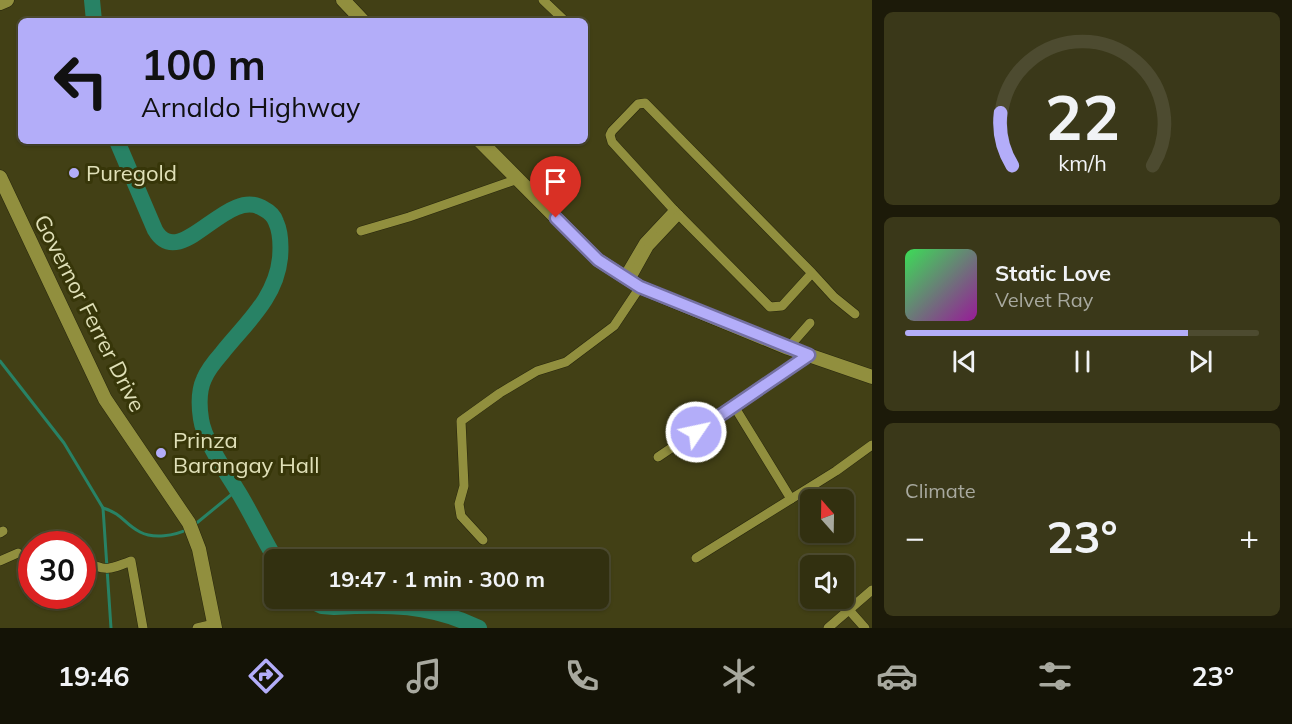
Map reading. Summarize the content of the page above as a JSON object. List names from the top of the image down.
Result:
{
  "streets": {
    "main road": ["Governor Ferrer Drive"]
  },
  "places": ["Puregold", "Prinza Barangay Hall"],
  "north": "top",
  "page": {
    "turn": ["100 m", "Arnaldo Highway"],
    "song": ["Static Love", "Velvet Ray"],
    "tile": "Climate",
    "heat": ["−", "23°", "+"],
    "limit": "30",
    "trip": "19:47 · 1 min · 300 m",
    "tabs": ["19:46", "23°"],
    "gauge": ["22", "km/h"]
  }
}
